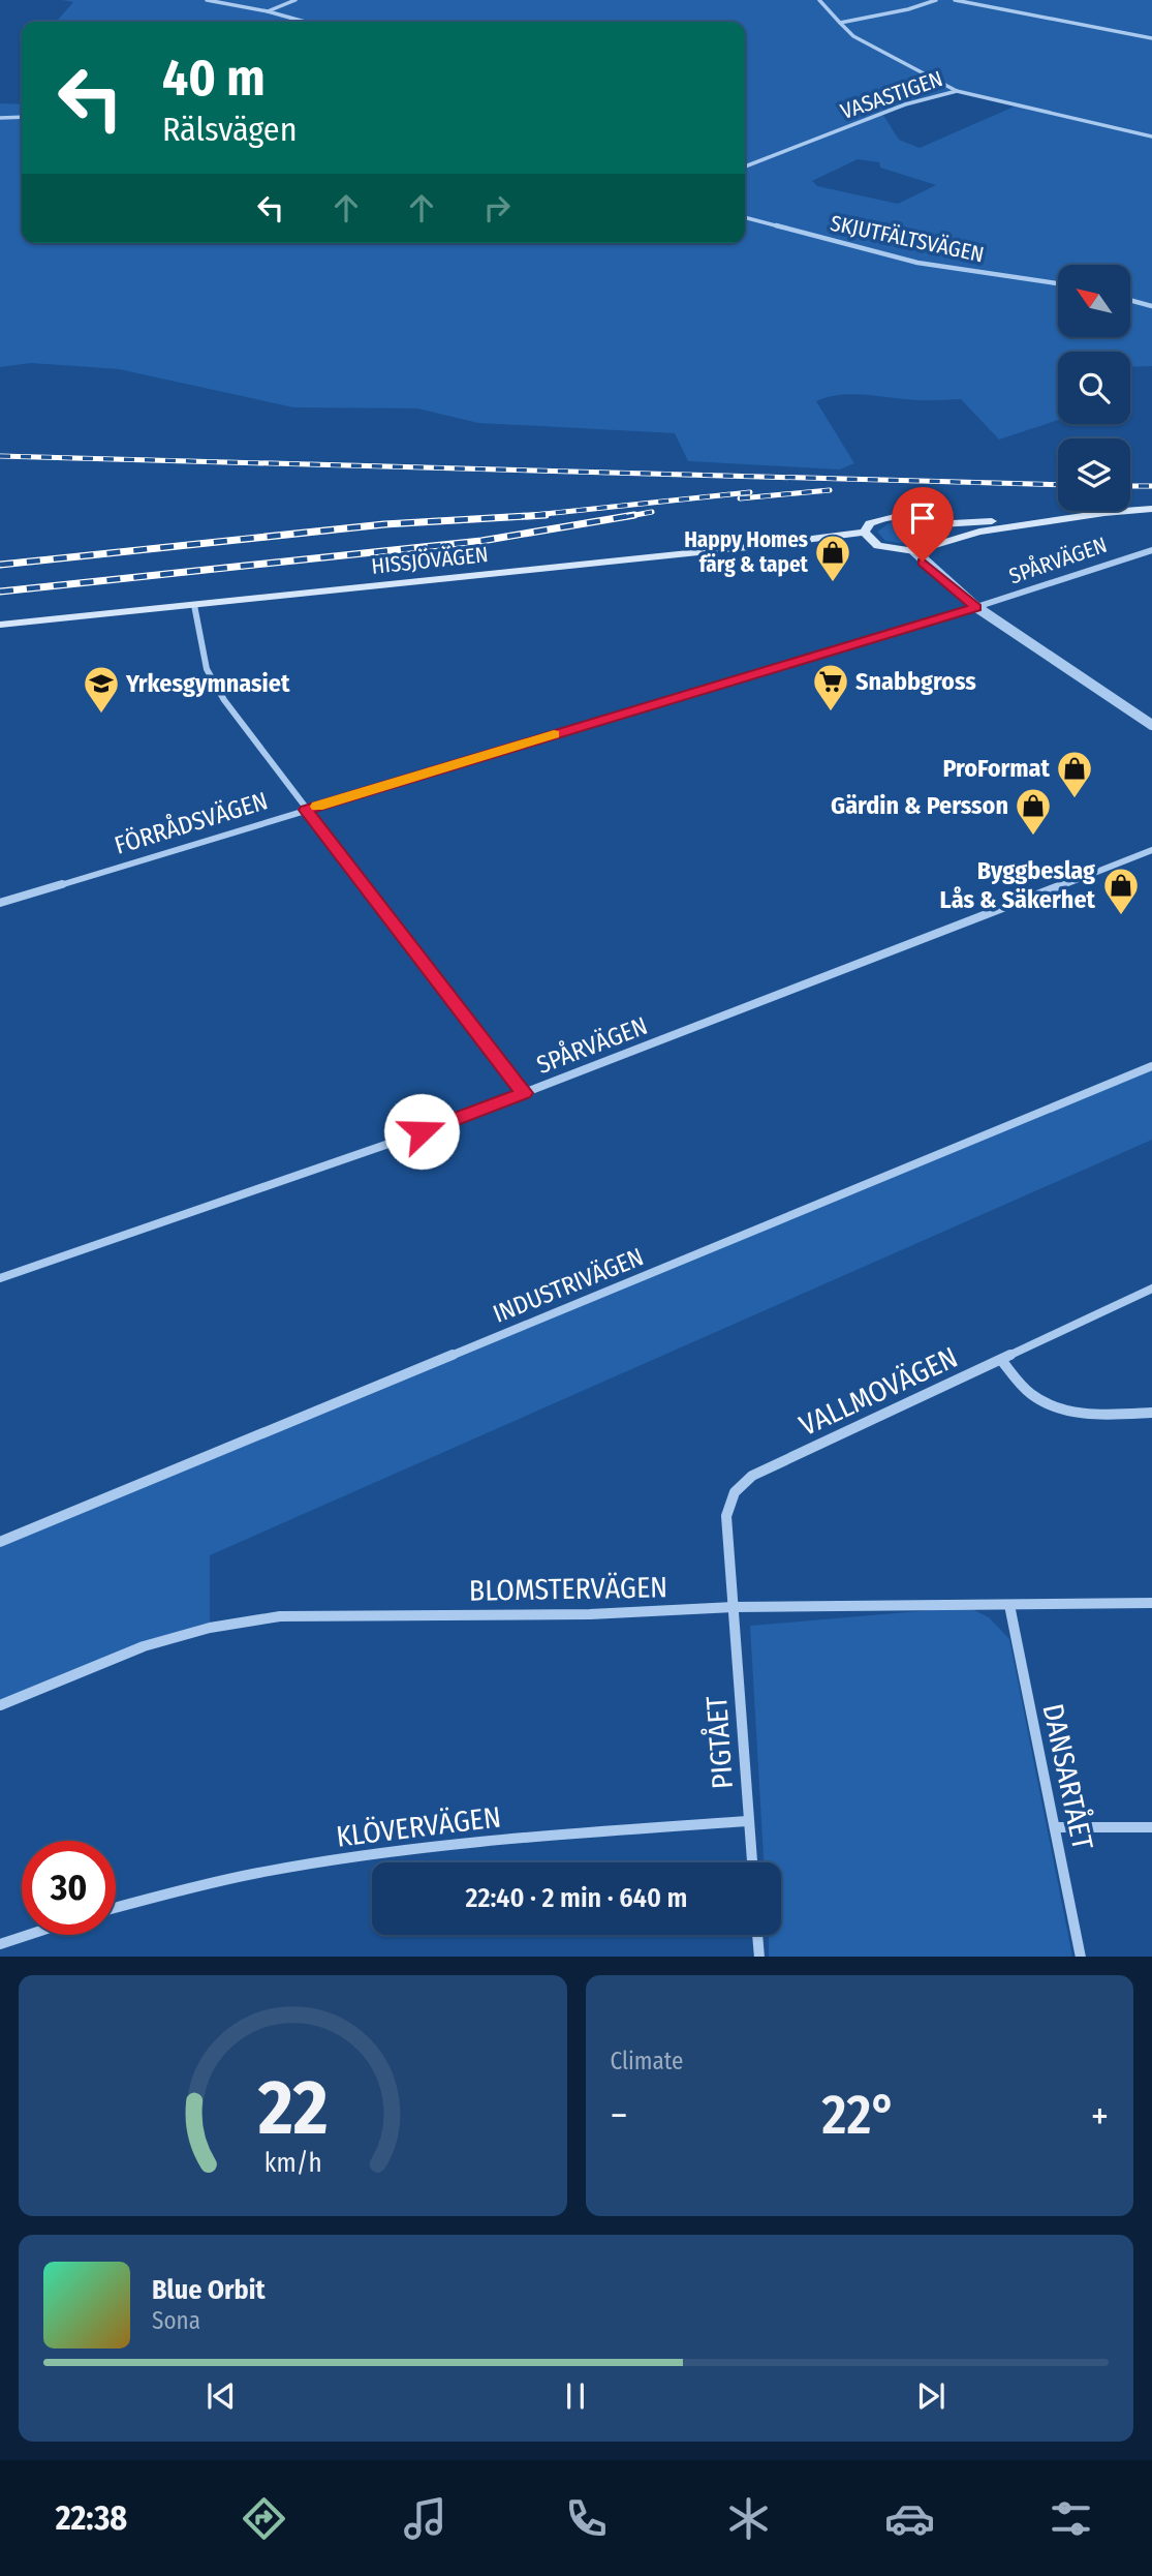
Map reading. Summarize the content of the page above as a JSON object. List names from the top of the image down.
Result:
{
  "streets": {
    "main road": ["HISSJÖVÄGEN"],
    "street": [
      "VASASTIGEN",
      "SKJUTFÄLTSVÄGEN",
      "SPÅRVÄGEN",
      "FÖRRÅDSVÄGEN",
      "INDUSTRIVÄGEN",
      "VALLMOVÄGEN",
      "BLOMSTERVÄGEN",
      "PIGTÅET",
      "DANSARTÅET",
      "KLÖVERVÄGEN"
    ]
  },
  "crossings": [
    ["SPÅRVÄGEN", "FÖRRÅDSVÄGEN"],
    ["VALLMOVÄGEN", "BLOMSTERVÄGEN"],
    ["VALLMOVÄGEN", "PIGTÅET"],
    ["BLOMSTERVÄGEN", "PIGTÅET"],
    ["BLOMSTERVÄGEN", "DANSARTÅET"],
    ["PIGTÅET", "KLÖVERVÄGEN"]
  ],
  "places": {
    "shop": [
      "Happy Homes färg & tapet",
      "ProFormat",
      "Gärdin & Persson",
      "Byggbeslag Lås & Säkerhet"
    ],
    "supermarket": ["Snabbgross"],
    "school or university": ["Yrkesgymnasiet"]
  },
  "north": "top left",
  "page": {
    "turn": ["40 m", "Rälsvägen"],
    "limit": "30",
    "trip": "22:40 · 2 min · 640 m",
    "tile": "Climate",
    "heat": ["−", "22°", "+"],
    "song": ["Blue Orbit", "Sona"],
    "tabs": "22:38",
    "gauge": ["22", "km/h"]
  }
}
